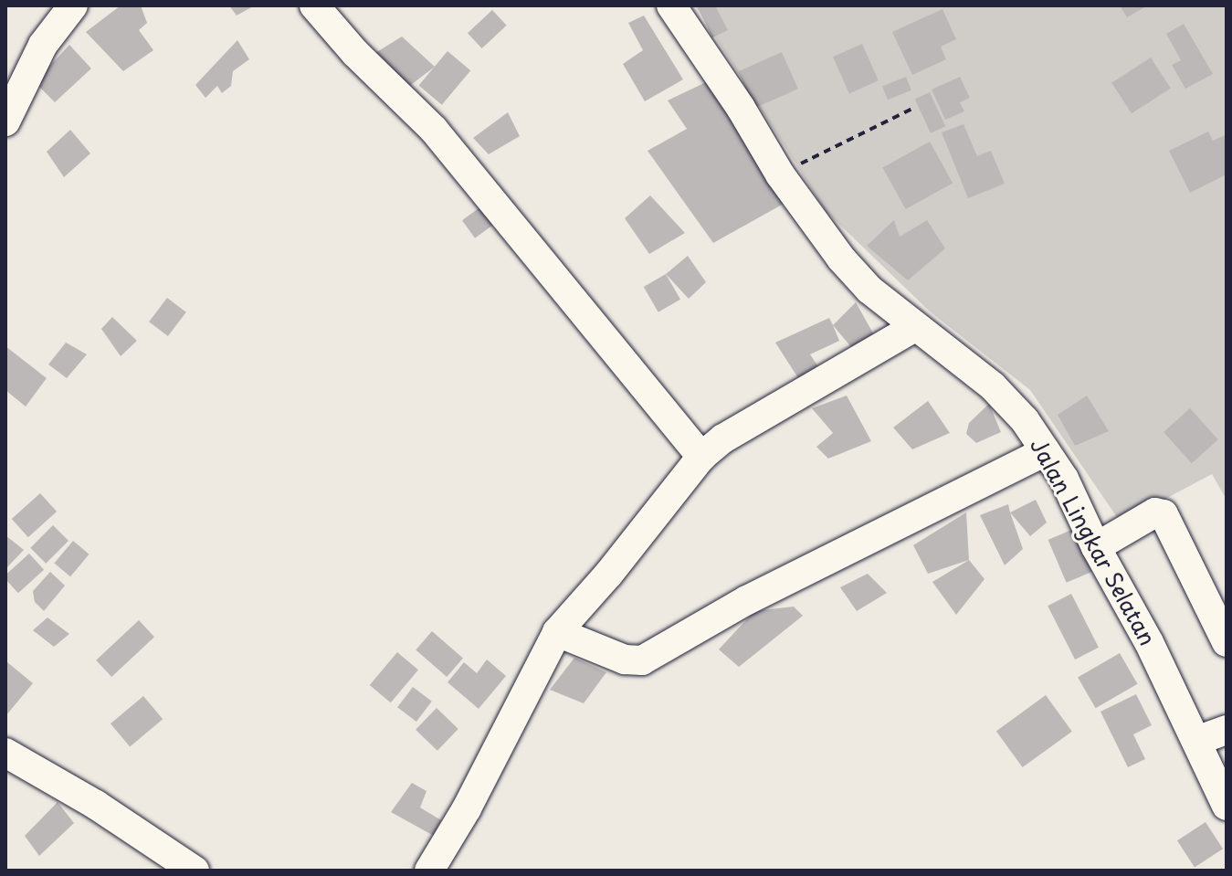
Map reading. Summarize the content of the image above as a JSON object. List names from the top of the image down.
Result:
{
  "streets": {
    "street": ["Jalan Lingkar Selatan"]
  }
}
